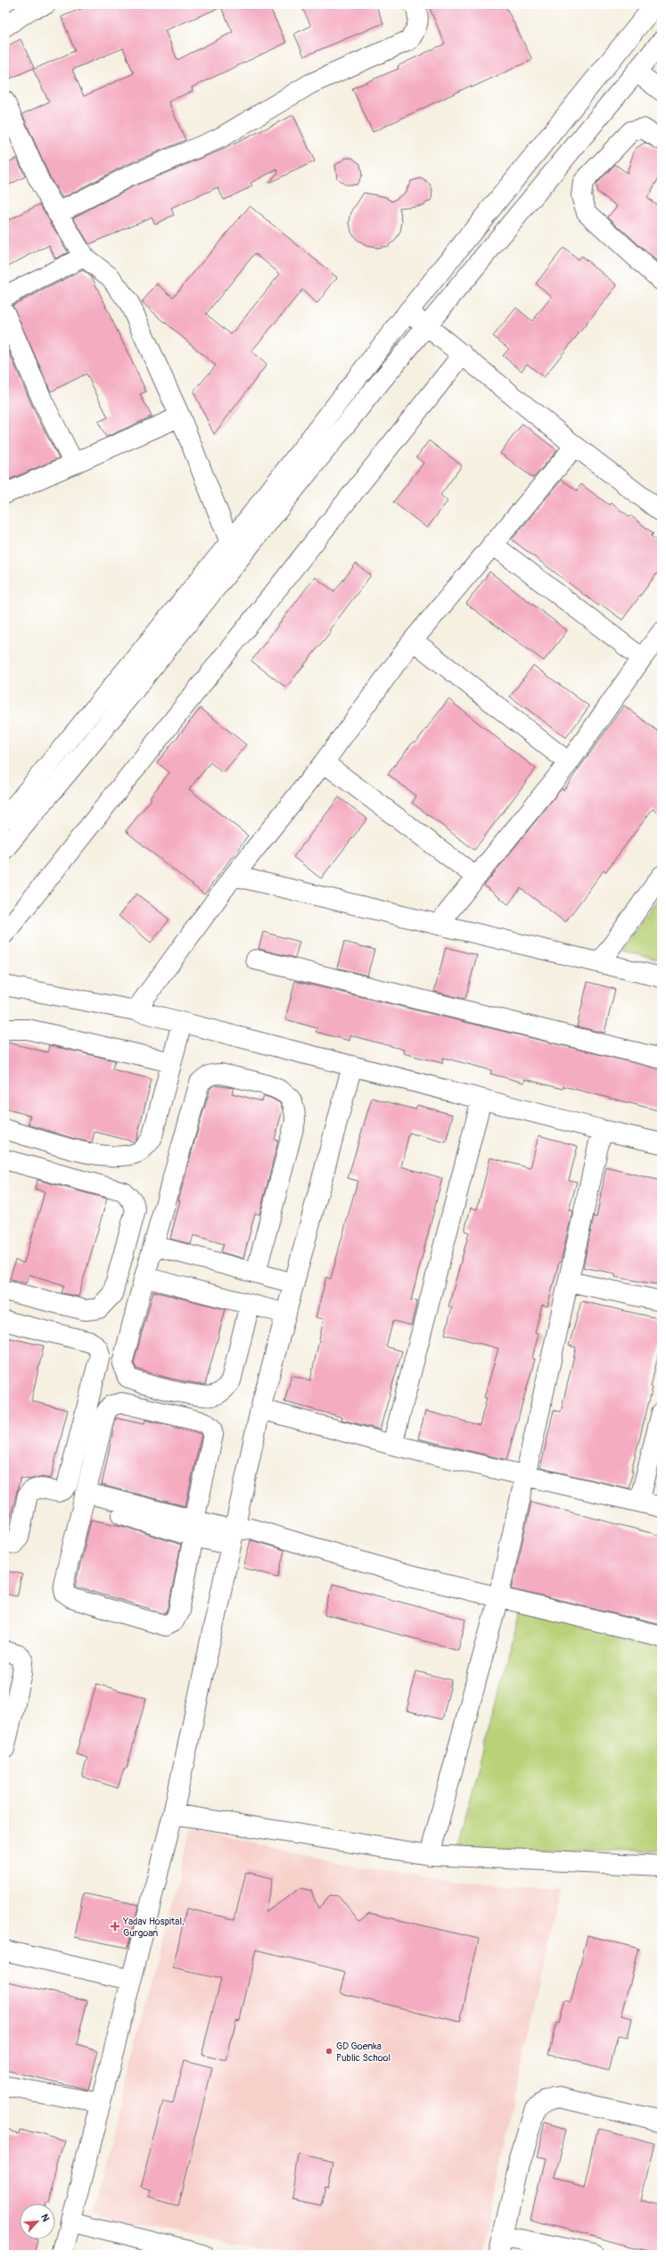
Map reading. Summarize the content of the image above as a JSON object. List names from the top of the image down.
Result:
{
  "places": {
    "health": ["Yadav Hospital, Gurgoan"],
    "other": ["GD Goenka Public School"]
  },
  "north": "top right"
}
